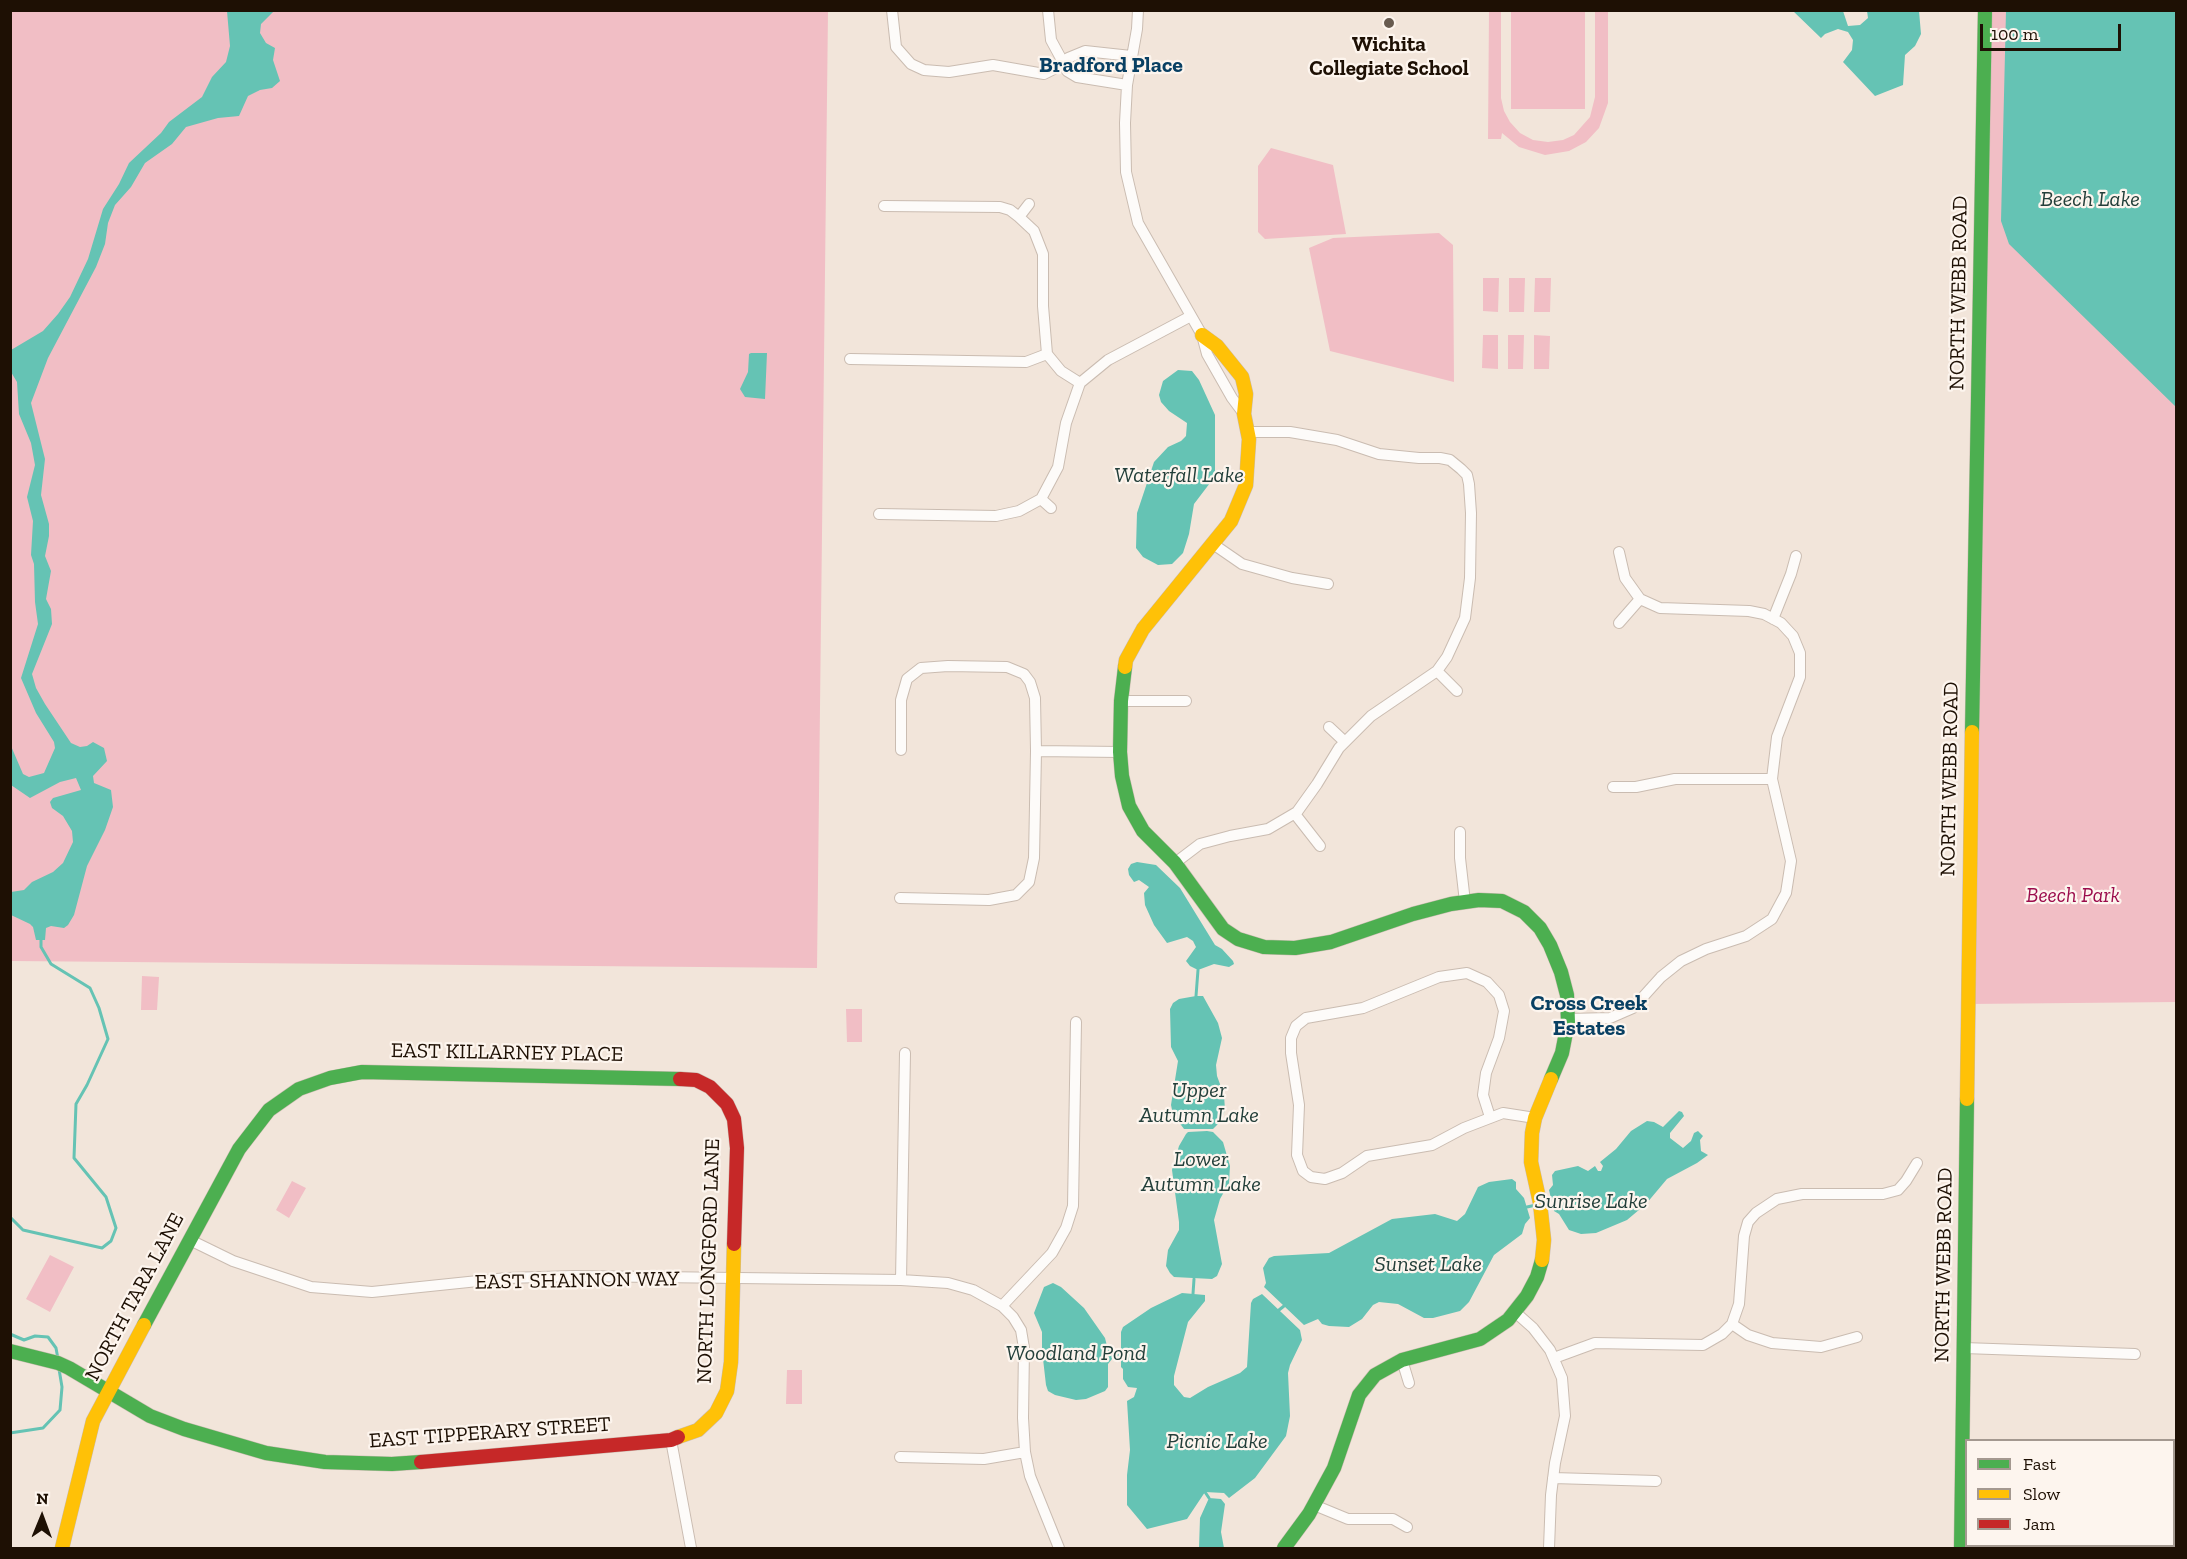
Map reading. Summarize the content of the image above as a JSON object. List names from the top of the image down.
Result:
{
  "streets": {
    "street": [
      "NORTH WEBB ROAD",
      "EAST KILLARNEY PLACE",
      "NORTH LONGFORD LANE",
      "EAST SHANNON WAY",
      "NORTH TARA LANE",
      "EAST TIPPERARY STREET"
    ]
  },
  "crossings": [
    ["EAST KILLARNEY PLACE", "NORTH LONGFORD LANE"],
    ["EAST KILLARNEY PLACE", "NORTH TARA LANE"],
    ["NORTH LONGFORD LANE", "EAST SHANNON WAY"],
    ["NORTH LONGFORD LANE", "EAST TIPPERARY STREET"],
    ["EAST SHANNON WAY", "NORTH TARA LANE"],
    ["NORTH TARA LANE", "EAST TIPPERARY STREET"]
  ],
  "districts": ["Bradford Place", "Cross Creek Estates"],
  "water": [
    "Beech Lake",
    "Waterfall Lake",
    "Upper Autumn Lake",
    "Lower Autumn Lake",
    "Sunrise Lake",
    "Sunset Lake",
    "Woodland Pond",
    "Picnic Lake"
  ],
  "parks": ["Beech Park"],
  "places": ["Wichita Collegiate School"],
  "legend": ["Fast", "Slow", "Jam"],
  "scale_bar": "100 m",
  "north": "top"
}
